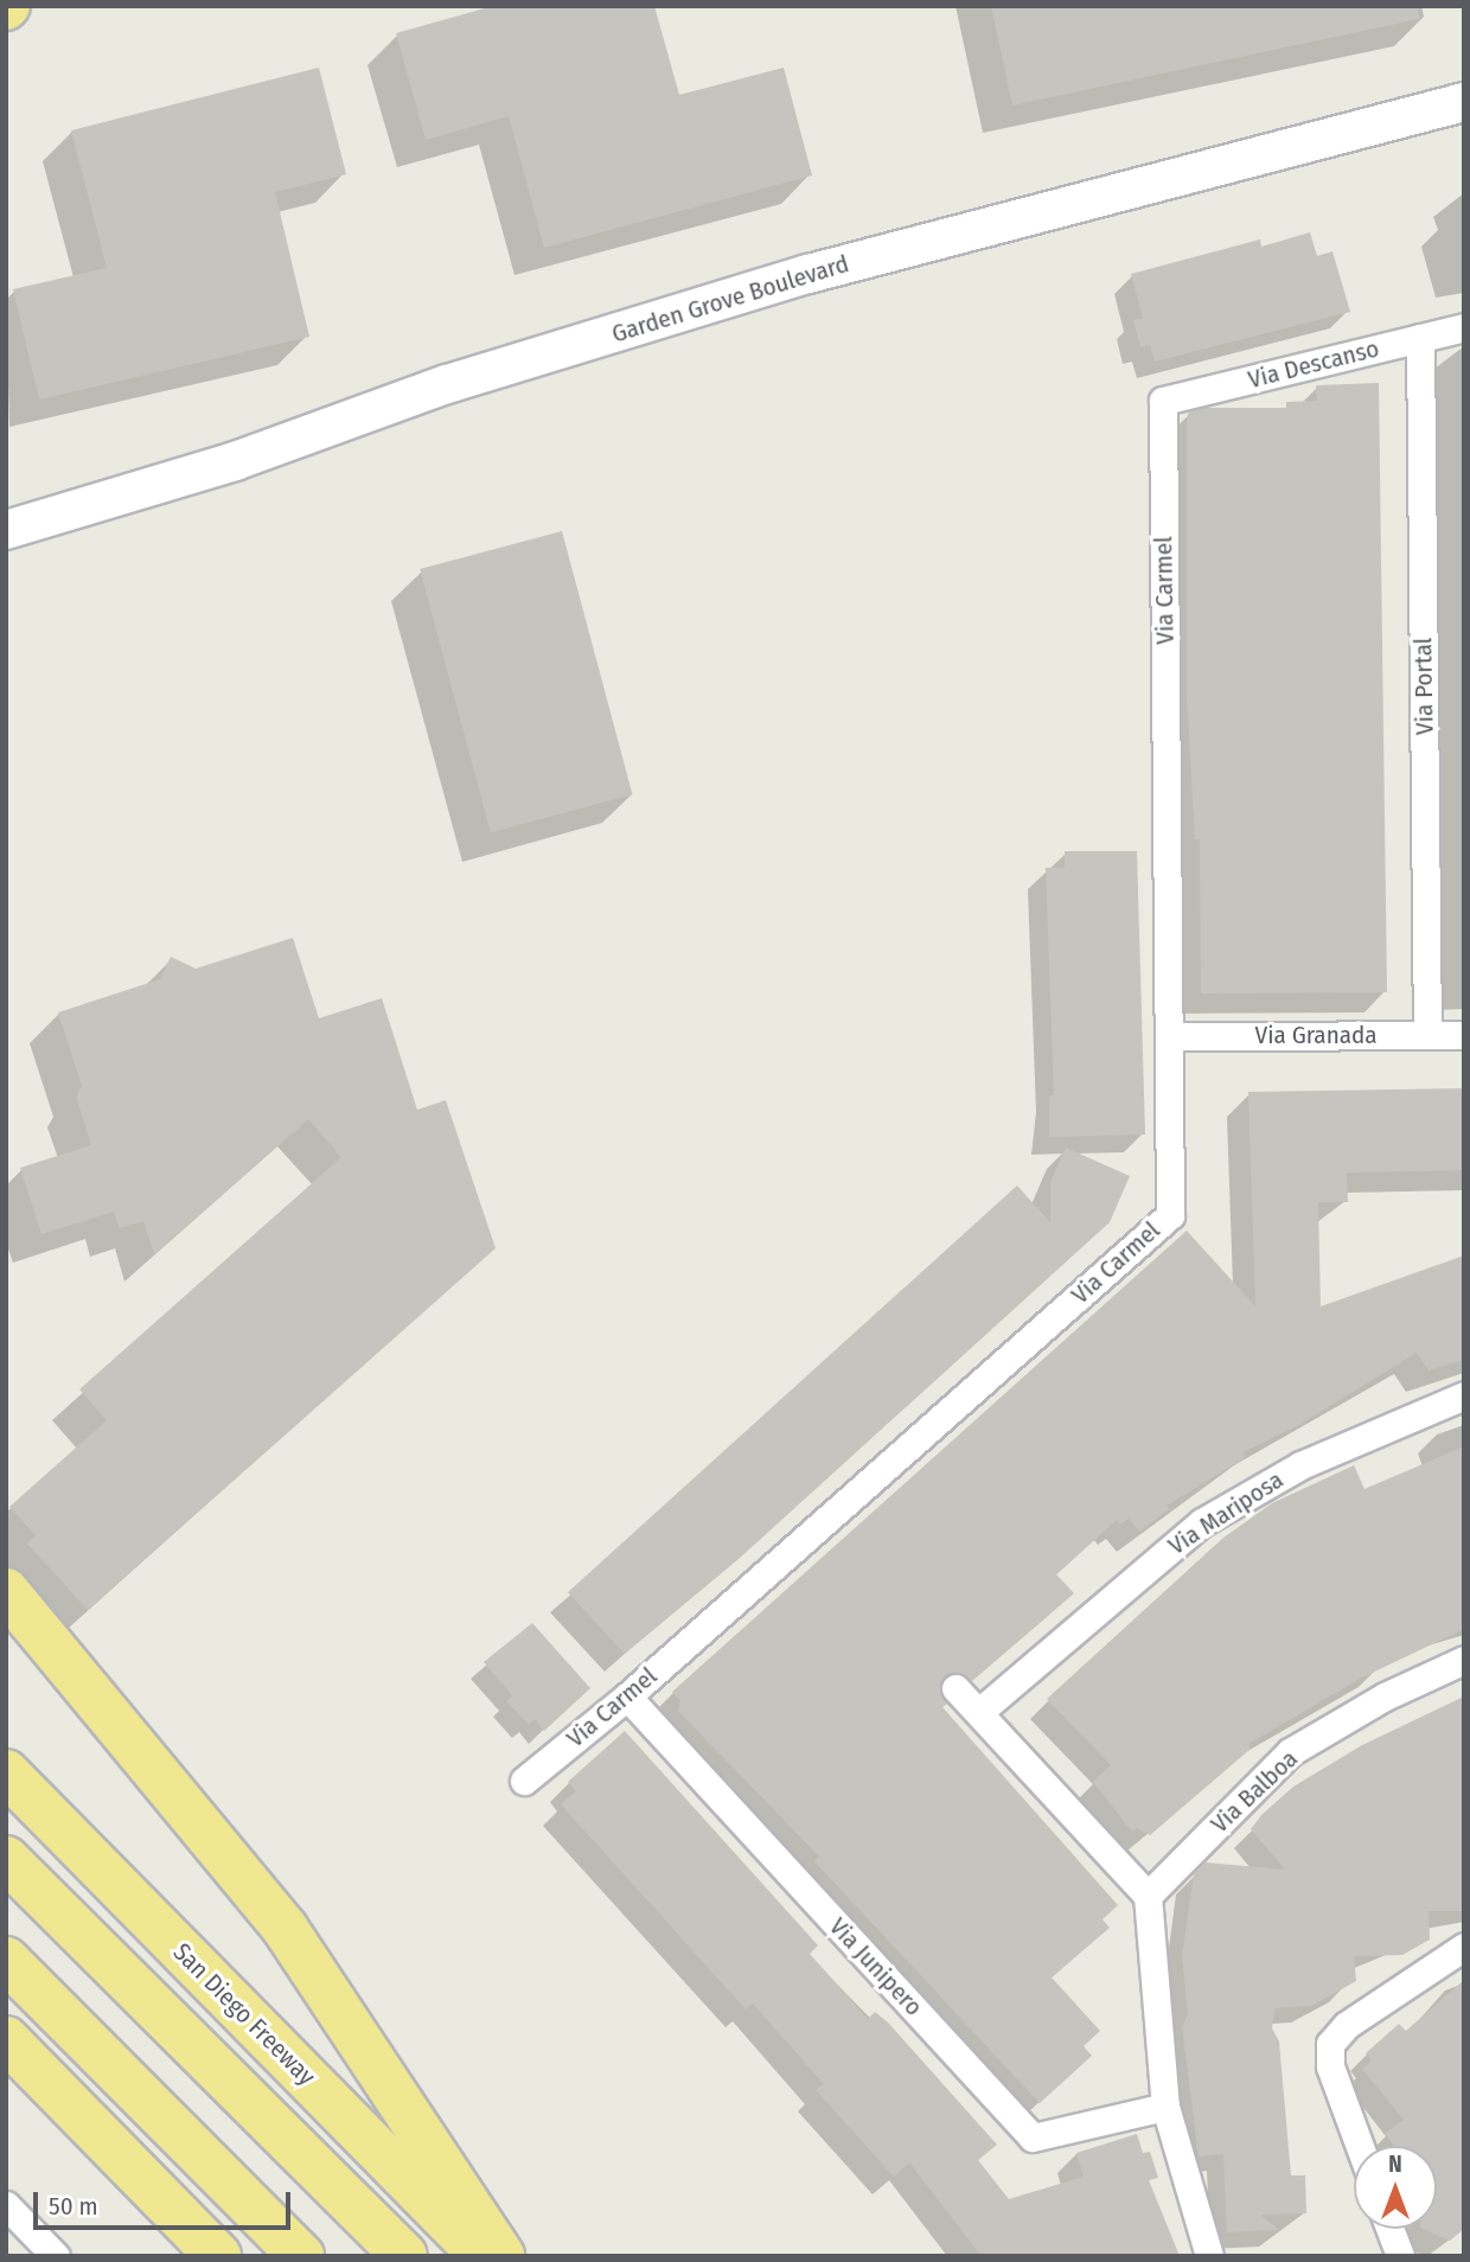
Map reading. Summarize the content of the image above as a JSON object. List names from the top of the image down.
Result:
{
  "streets": {
    "highway": ["San Diego Freeway"],
    "main road": ["Garden Grove Boulevard"],
    "street": [
      "Via Descanso",
      "Via Carmel",
      "Via Portal",
      "Via Granada",
      "Via Mariposa",
      "Via Balboa",
      "Via Junipero"
    ]
  },
  "crossings": [
    ["Via Descanso", "Via Carmel"],
    ["Via Descanso", "Via Portal"],
    ["Via Carmel", "Via Granada"],
    ["Via Carmel", "Via Junipero"],
    ["Via Portal", "Via Granada"]
  ],
  "scale_bar": "50 m",
  "north": "top"
}
